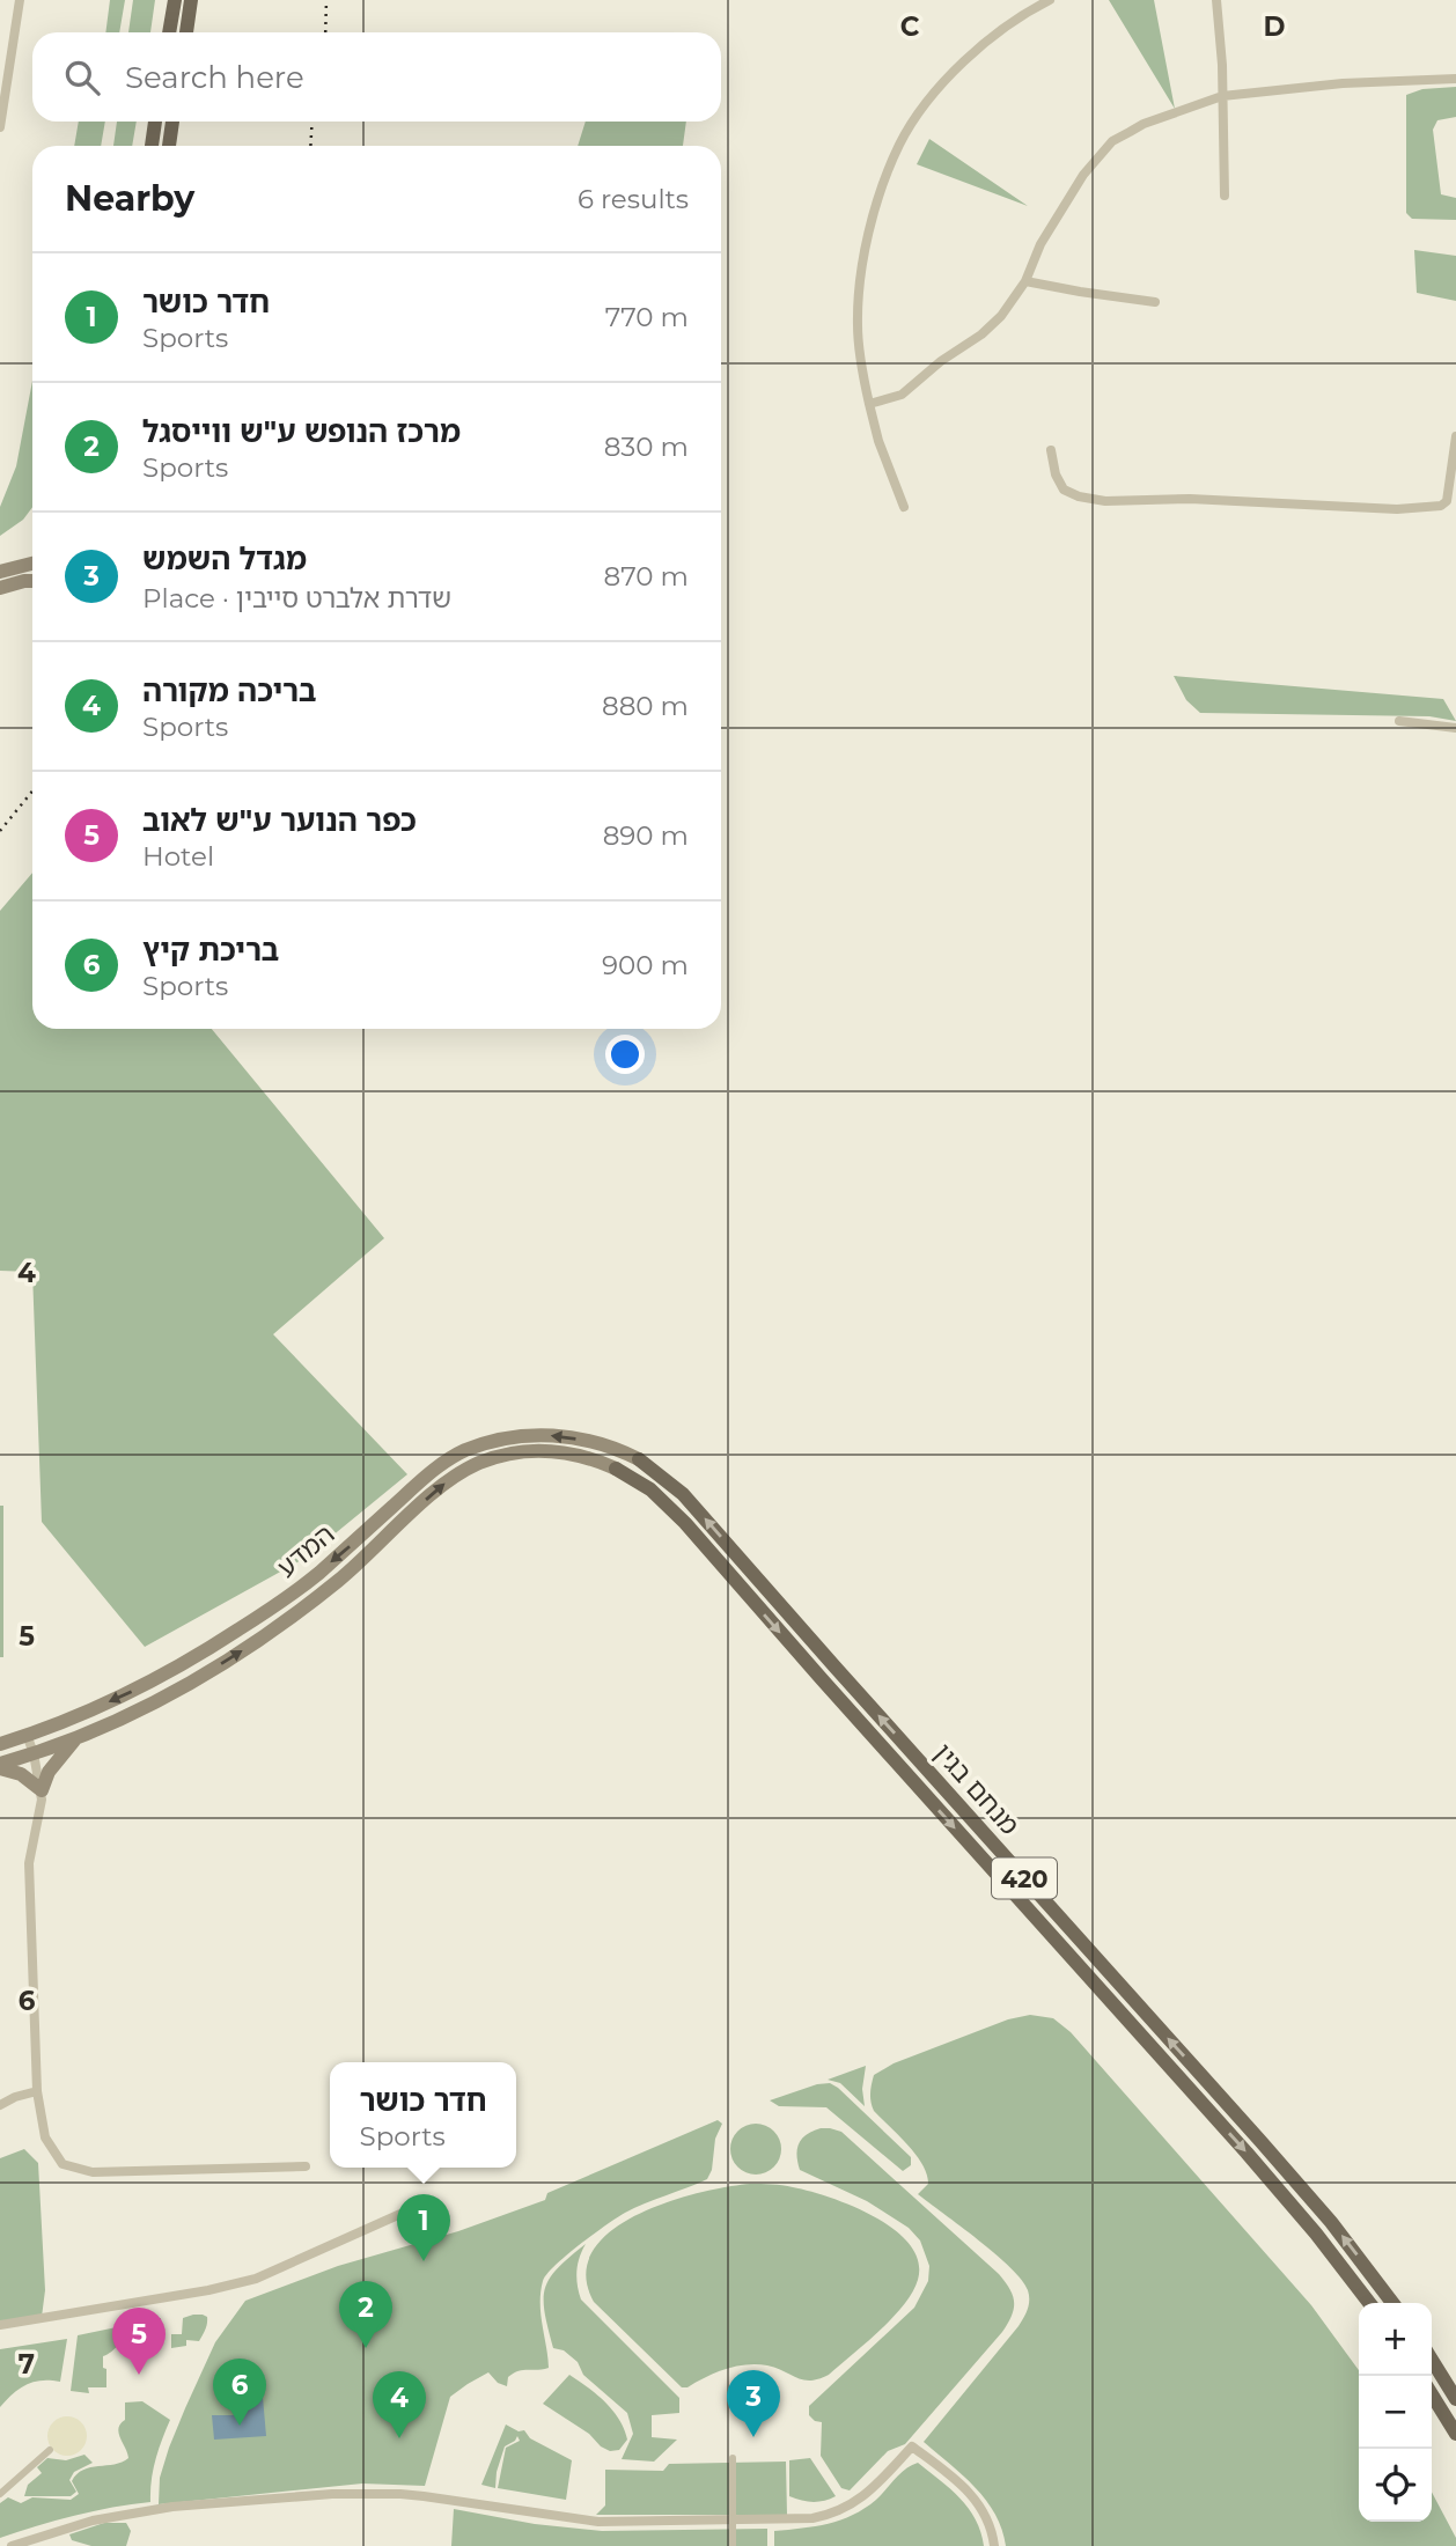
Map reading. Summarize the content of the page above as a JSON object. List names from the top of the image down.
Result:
{
  "streets": {
    "main road": ["המדע", "מנחם בגין", "420"]
  },
  "crossings": [
    ["המדע", "מנחם בגין"]
  ],
  "page": {
    "search": "Search here",
    "heading": ["Nearby", "6 results"],
    "list": [
      {
        "mark": "1",
        "name": "חדר כושר",
        "note": "Sports",
        "value": "770 m"
      },
      {
        "mark": "2",
        "name": "מרכז הנופש ע\"ש ווייסגל",
        "note": "Sports",
        "value": "830 m"
      },
      {
        "mark": "3",
        "name": "מגדל השמש",
        "note": "Place · שדרת אלברט סייבין",
        "value": "870 m"
      },
      {
        "mark": "4",
        "name": "בריכה מקורה",
        "note": "Sports",
        "value": "880 m"
      },
      {
        "mark": "5",
        "name": "כפר הנוער ע\"ש לאוב",
        "note": "Hotel",
        "value": "890 m"
      },
      {
        "mark": "6",
        "name": "בריכת קיץ",
        "note": "Sports",
        "value": "900 m"
      }
    ],
    "popup": ["חדר כושר", "Sports"],
    "pins": [
      "1",
      "2",
      "5",
      "6",
      "3",
      "4"
    ],
    "map_buttons": ["+", "−"]
  },
  "grid": {
    "columns": ["C", "D"],
    "rows": [
      "4",
      "5",
      "6",
      "7"
    ]
  }
}
